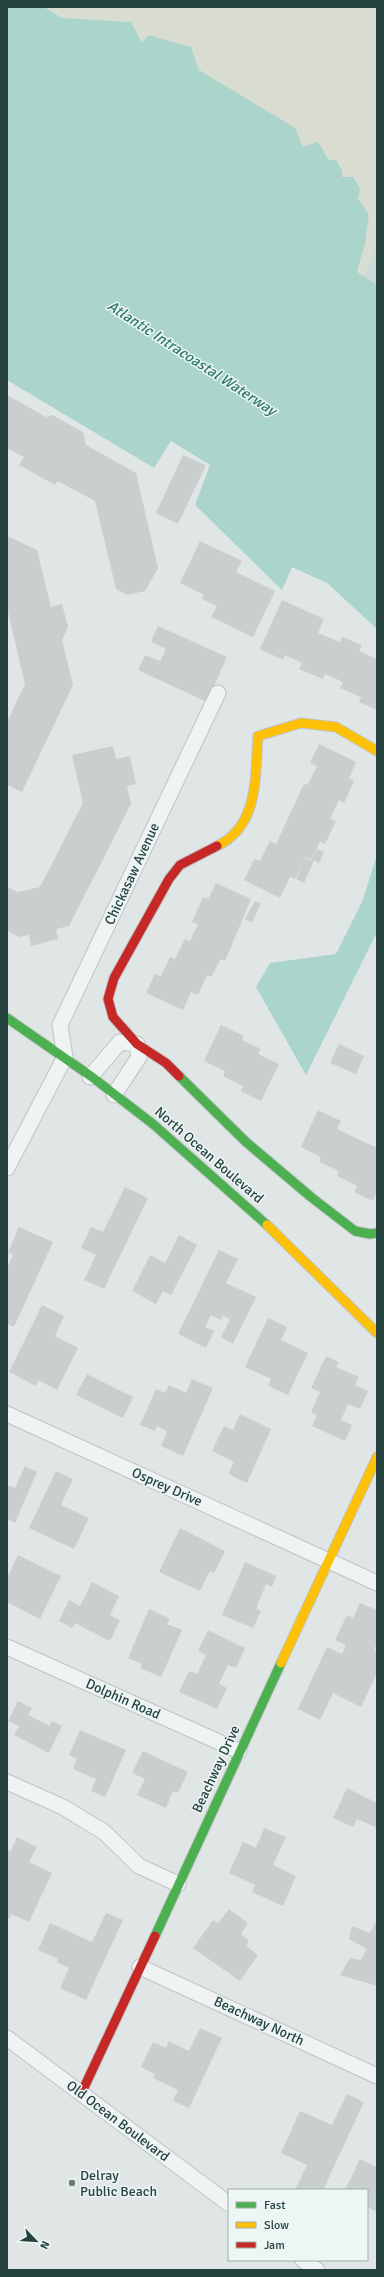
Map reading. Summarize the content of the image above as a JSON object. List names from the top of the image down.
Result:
{
  "streets": {
    "street": [
      "Chickasaw Avenue",
      "North Ocean Boulevard",
      "Osprey Drive",
      "Dolphin Road",
      "Beachway Drive",
      "Beachway North",
      "Old Ocean Boulevard"
    ]
  },
  "crossings": [
    ["Chickasaw Avenue", "North Ocean Boulevard"],
    ["Osprey Drive", "Beachway Drive"],
    ["Dolphin Road", "Beachway Drive"],
    ["Beachway Drive", "Beachway North"],
    ["Beachway Drive", "Old Ocean Boulevard"]
  ],
  "water": ["Atlantic Intracoastal Waterway"],
  "places": ["Delray Public Beach"],
  "legend": ["Fast", "Slow", "Jam"],
  "north": "bottom right"
}
